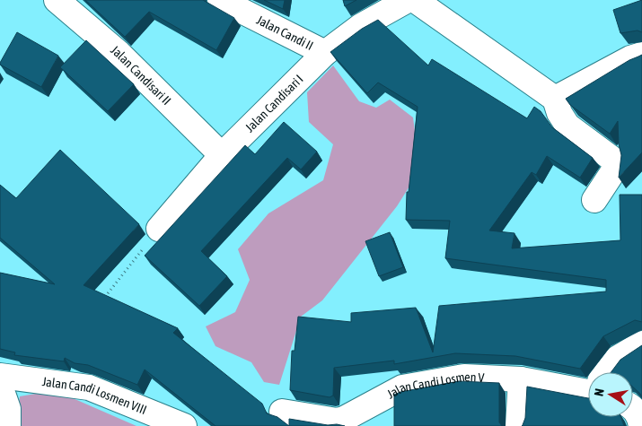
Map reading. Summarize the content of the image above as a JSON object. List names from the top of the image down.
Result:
{
  "streets": {
    "street": [
      "Jalan Candi II",
      "Jalan Candisari II",
      "Jalan Candisari I",
      "Jalan Candi Losmen V",
      "Jalan Candi Losmen VIII"
    ]
  },
  "crossings": [
    ["Jalan Candi II", "Jalan Candisari I"],
    ["Jalan Candisari II", "Jalan Candisari I"]
  ],
  "north": "left"
}
